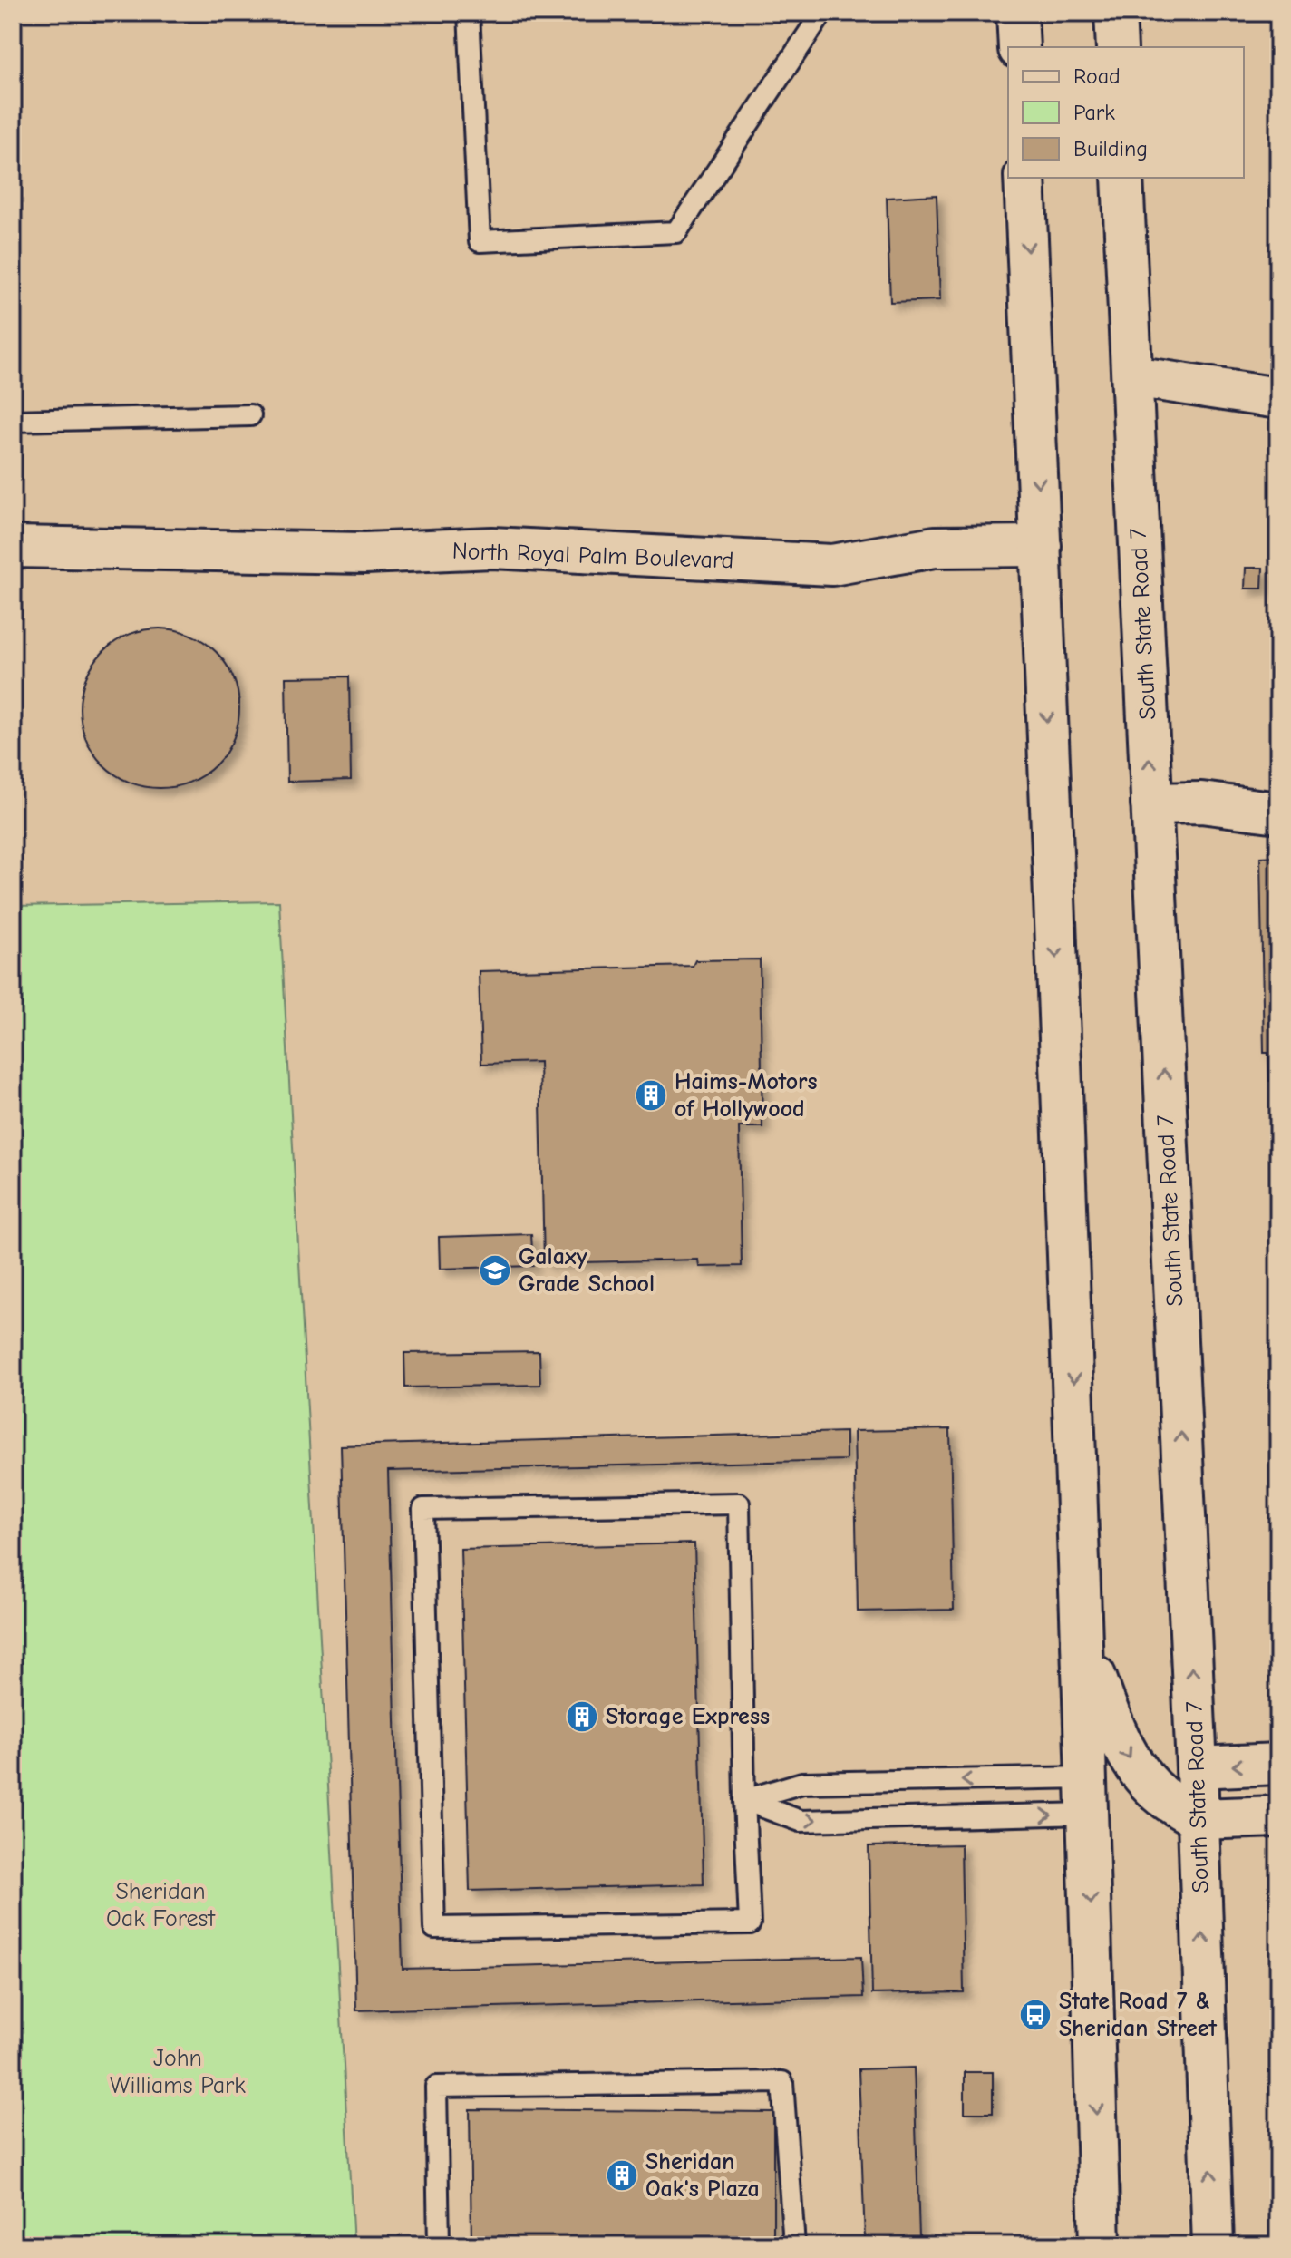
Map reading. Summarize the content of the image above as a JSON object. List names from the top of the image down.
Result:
{
  "streets": {
    "main road": ["North Royal Palm Boulevard", "South State Road 7"]
  },
  "parks": ["Sheridan Oak Forest", "John Williams Park"],
  "places": {
    "building": ["Haims-Motors of Hollywood", "Storage Express", "Sheridan Oak's Plaza"],
    "school or university": ["Galaxy Grade School"],
    "bus stop": ["State Road 7 & Sheridan Street"]
  },
  "legend": ["Road", "Park", "Building"]
}
